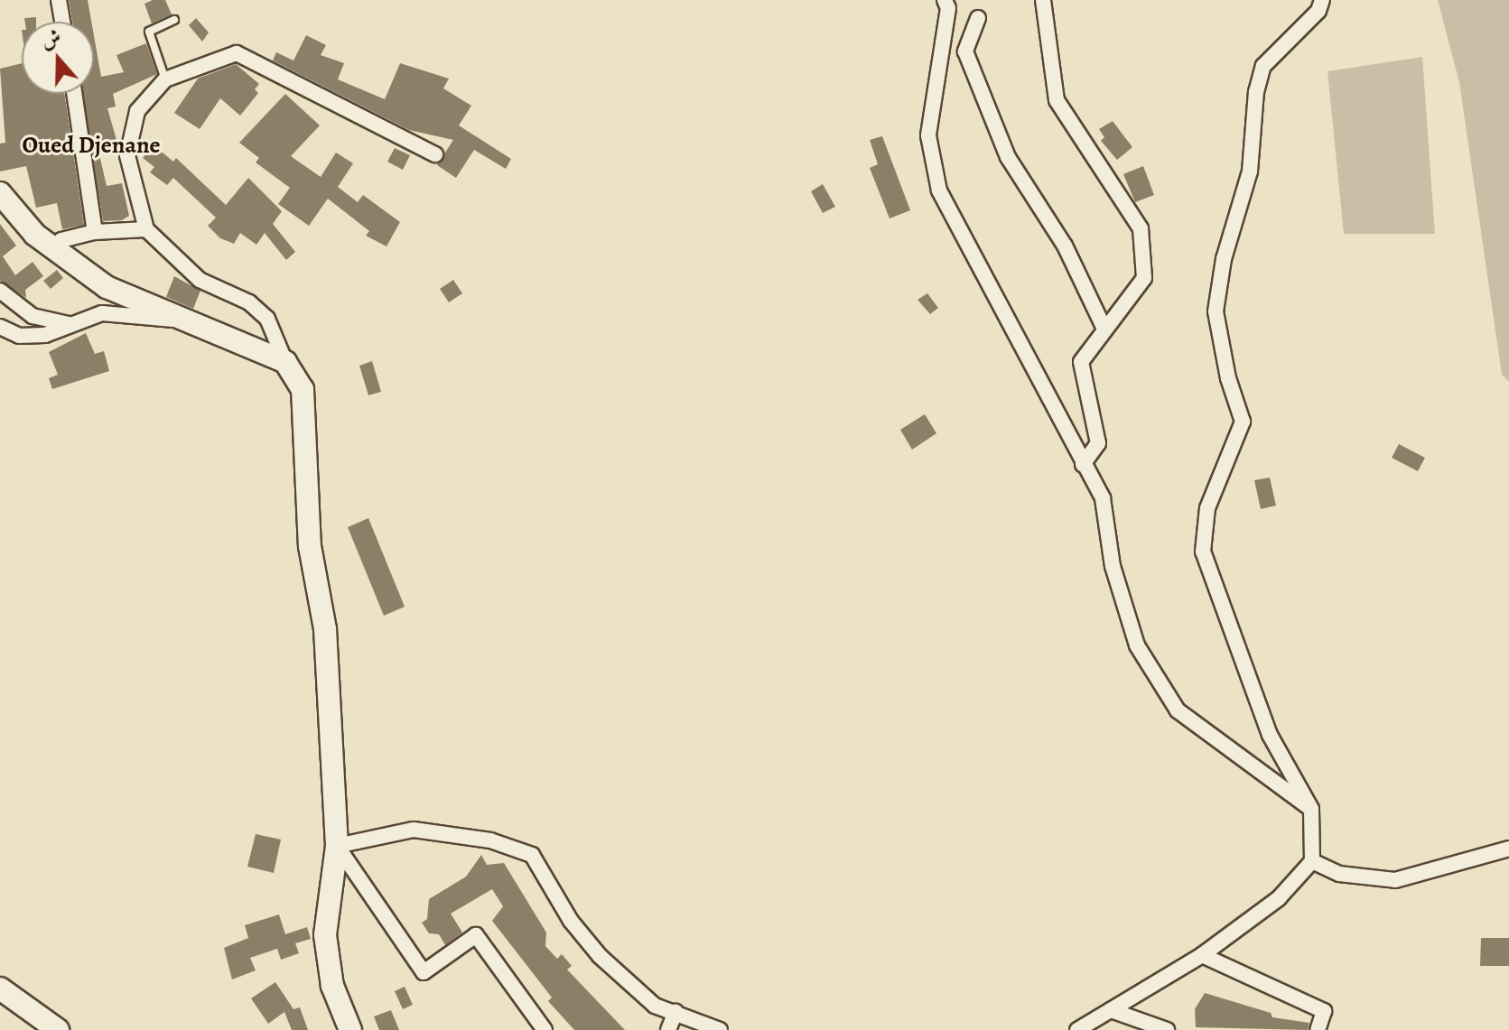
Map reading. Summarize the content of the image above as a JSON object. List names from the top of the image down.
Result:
{
  "districts": ["Oued Djenane"],
  "north": "top"
}
